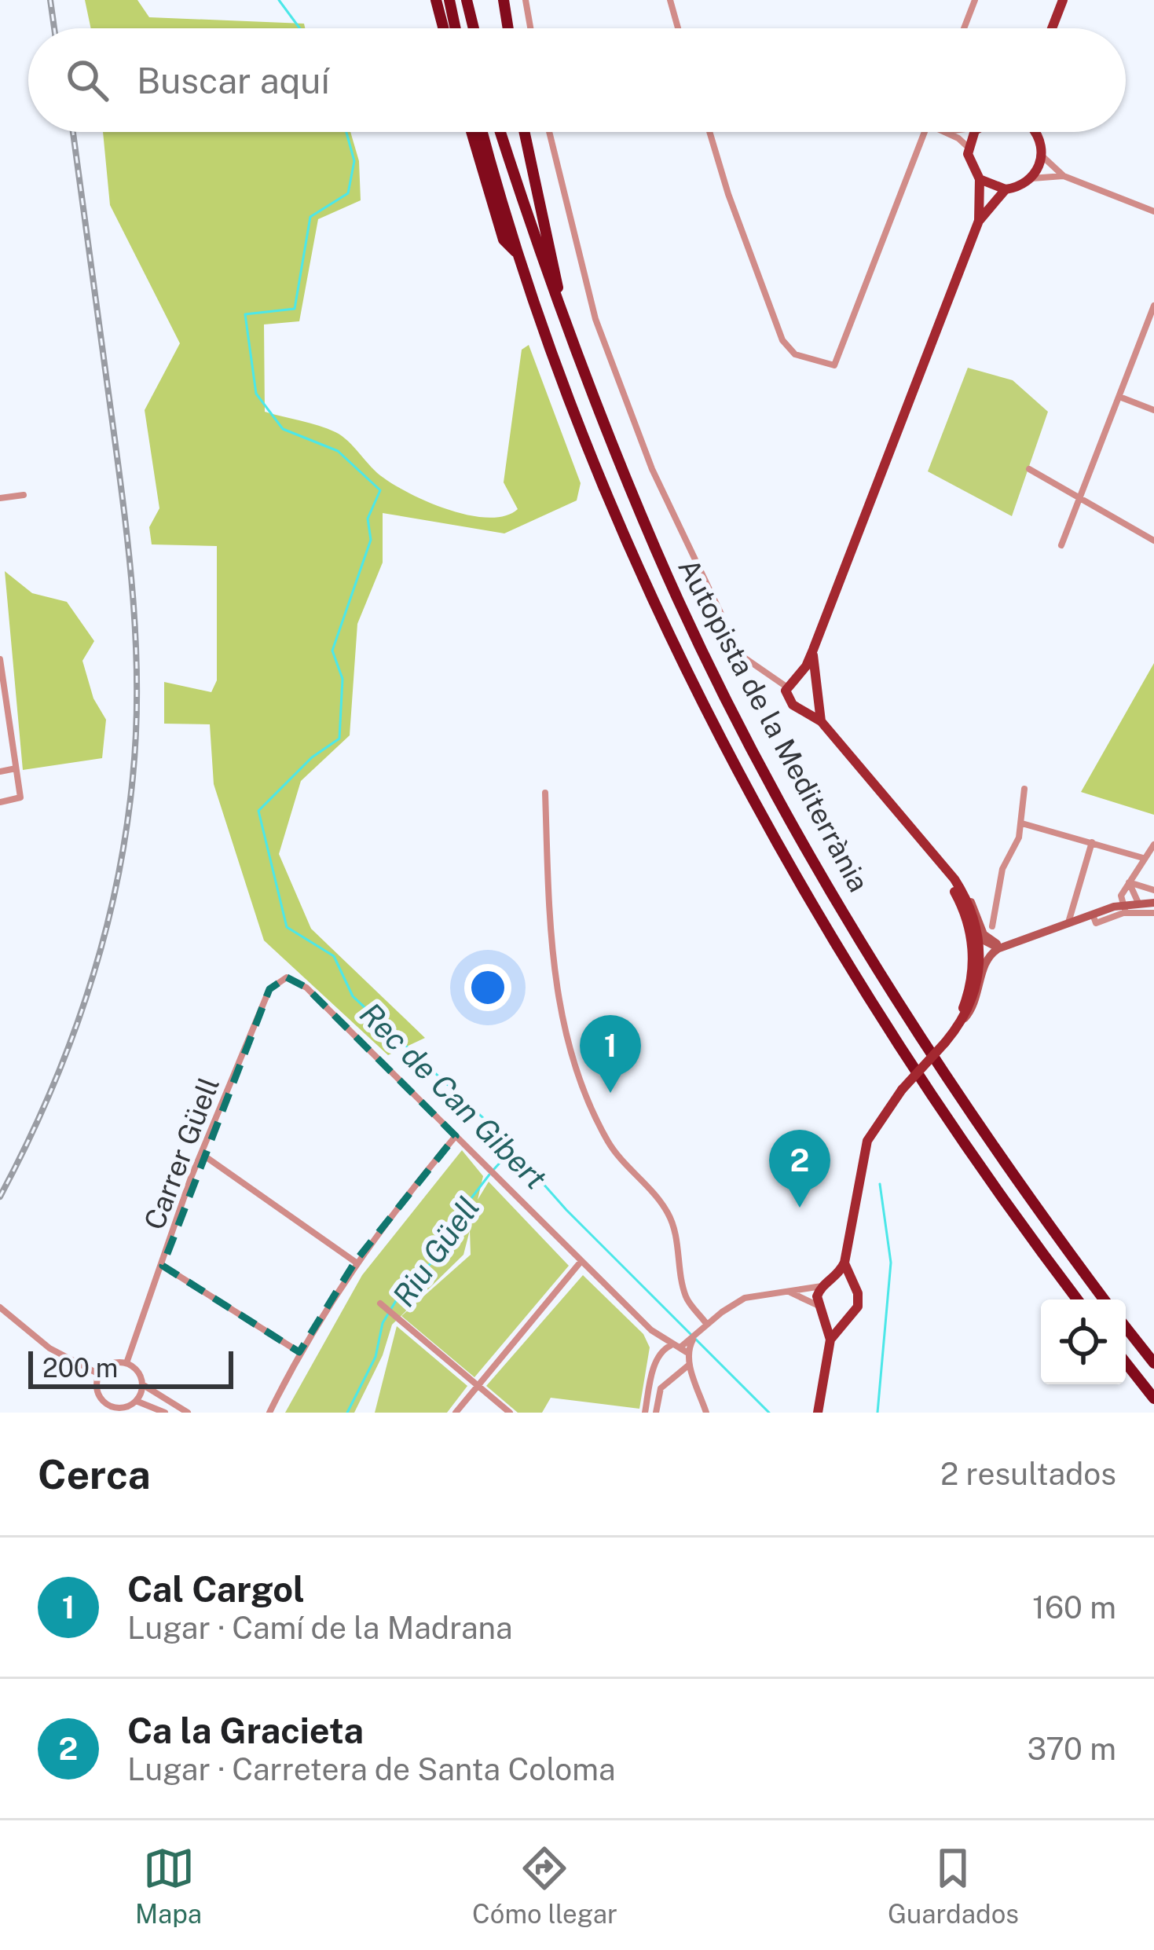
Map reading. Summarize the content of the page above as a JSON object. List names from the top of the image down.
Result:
{
  "streets": {
    "highway": ["Autopista de la Mediterrània"],
    "street": ["Carrer Güell"]
  },
  "water": ["Rec de Can Gibert", "Riu Güell"],
  "scale_bar": "200 m",
  "page": {
    "search": "Buscar aquí",
    "pins": ["1", "2"],
    "scale": "200 m",
    "heading": ["Cerca", "2 resultados"],
    "list": [
      {
        "mark": "1",
        "name": "Cal Cargol",
        "note": "Lugar · Camí de la Madrana",
        "value": "160 m"
      },
      {
        "mark": "2",
        "name": "Ca la Gracieta",
        "note": "Lugar · Carretera de Santa Coloma",
        "value": "370 m"
      }
    ],
    "nav": ["Mapa", "Cómo llegar", "Guardados"]
  }
}
